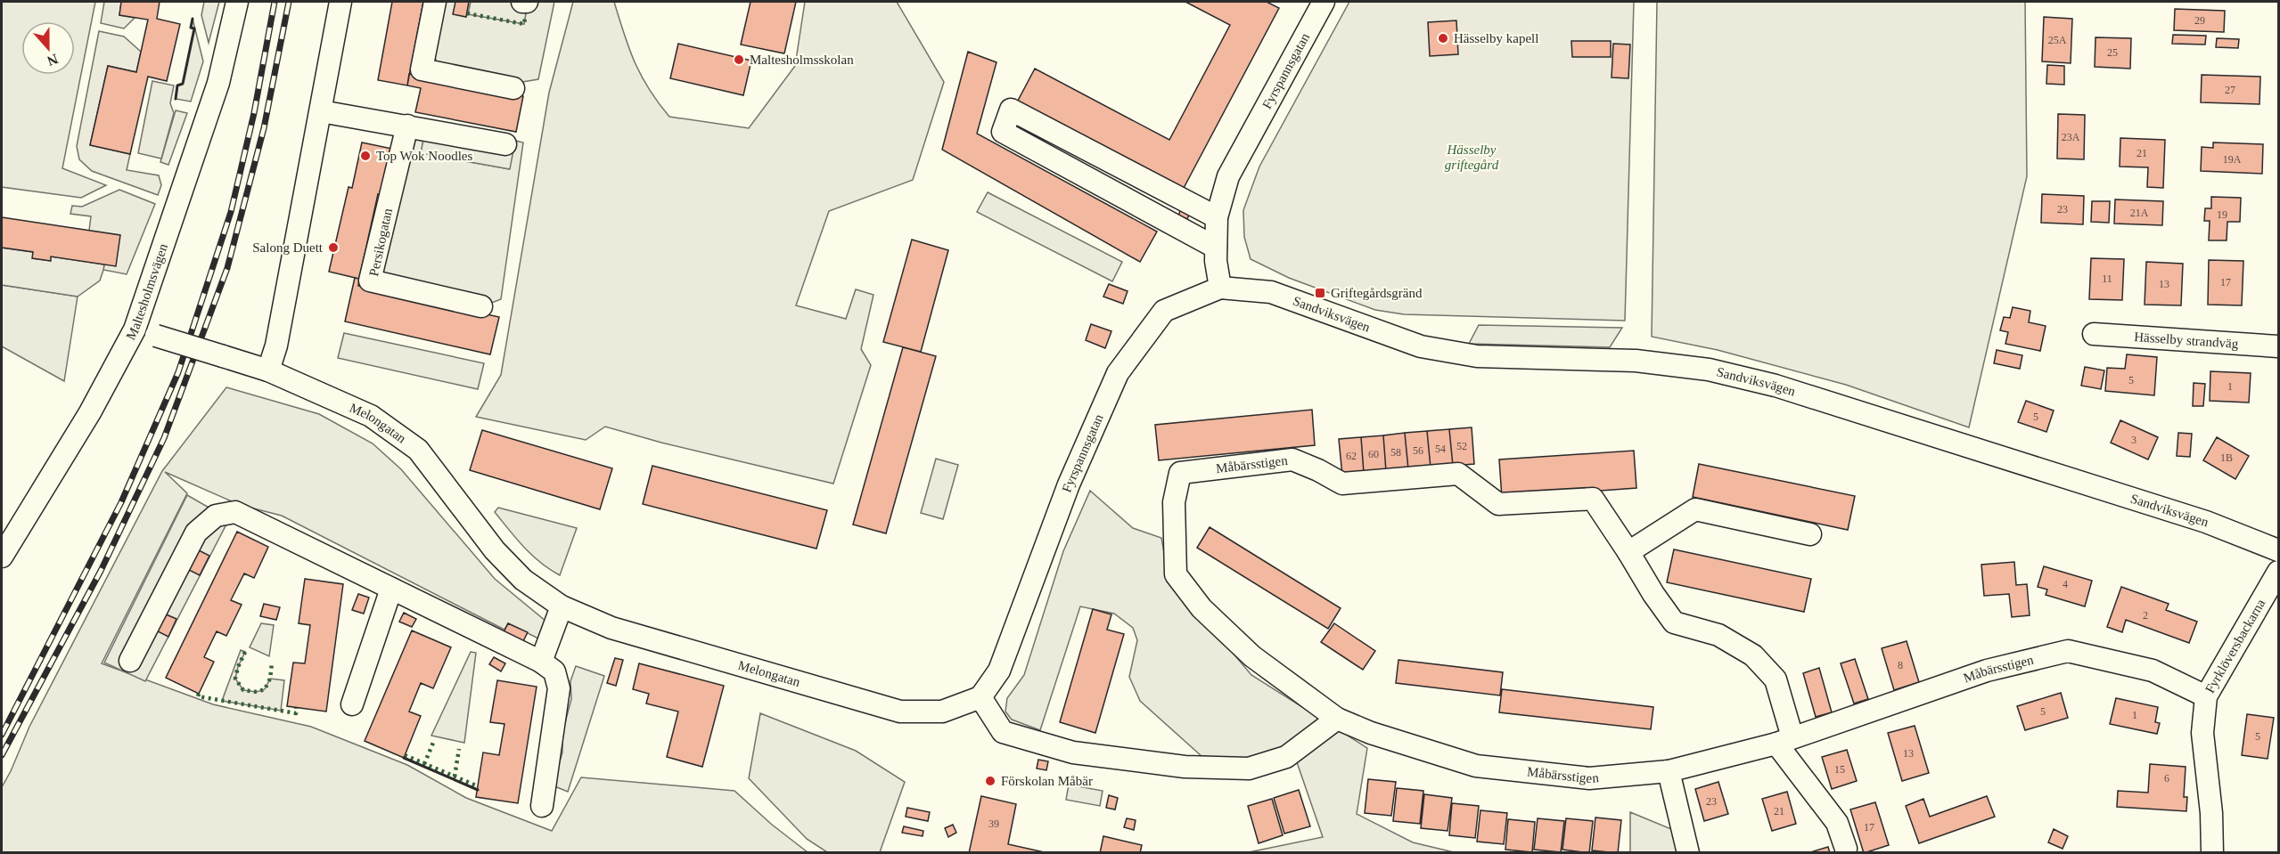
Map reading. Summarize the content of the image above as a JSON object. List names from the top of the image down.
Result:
{
  "streets": {
    "street": [
      "Fyrspannsgatan",
      "Persikogatan",
      "Maltesholmsvägen",
      "Sandviksvägen",
      "Hässelby strandväg",
      "Melongatan",
      "Måbärsstigen",
      "Fyrklöversbackarna"
    ]
  },
  "crossings": [
    ["Fyrspannsgatan", "Sandviksvägen"],
    ["Fyrspannsgatan", "Melongatan"],
    ["Maltesholmsvägen", "Melongatan"],
    ["Måbärsstigen", "Fyrklöversbackarna"]
  ],
  "parks": ["Hässelby griftegård"],
  "places": {
    "other": [
      "Hässelby kapell",
      "Maltesholmsskolan",
      "Top Wok Noodles",
      "Salong Duett",
      "Förskolan Måbär"
    ],
    "transit": ["Griftegårdsgränd"]
  },
  "house_numbers": [
    "29",
    "25A",
    "25",
    "27",
    "23A",
    "21",
    "19A",
    "23",
    "21A",
    "19",
    "11",
    "17",
    "13",
    "5",
    "1",
    "5",
    "3",
    "52",
    "54",
    "56",
    "58",
    "60",
    "62",
    "1B",
    "4",
    "2",
    "8",
    "5",
    "1",
    "5",
    "13",
    "15",
    "6",
    "23",
    "21",
    "39",
    "17"
  ],
  "north": "bottom"
}
